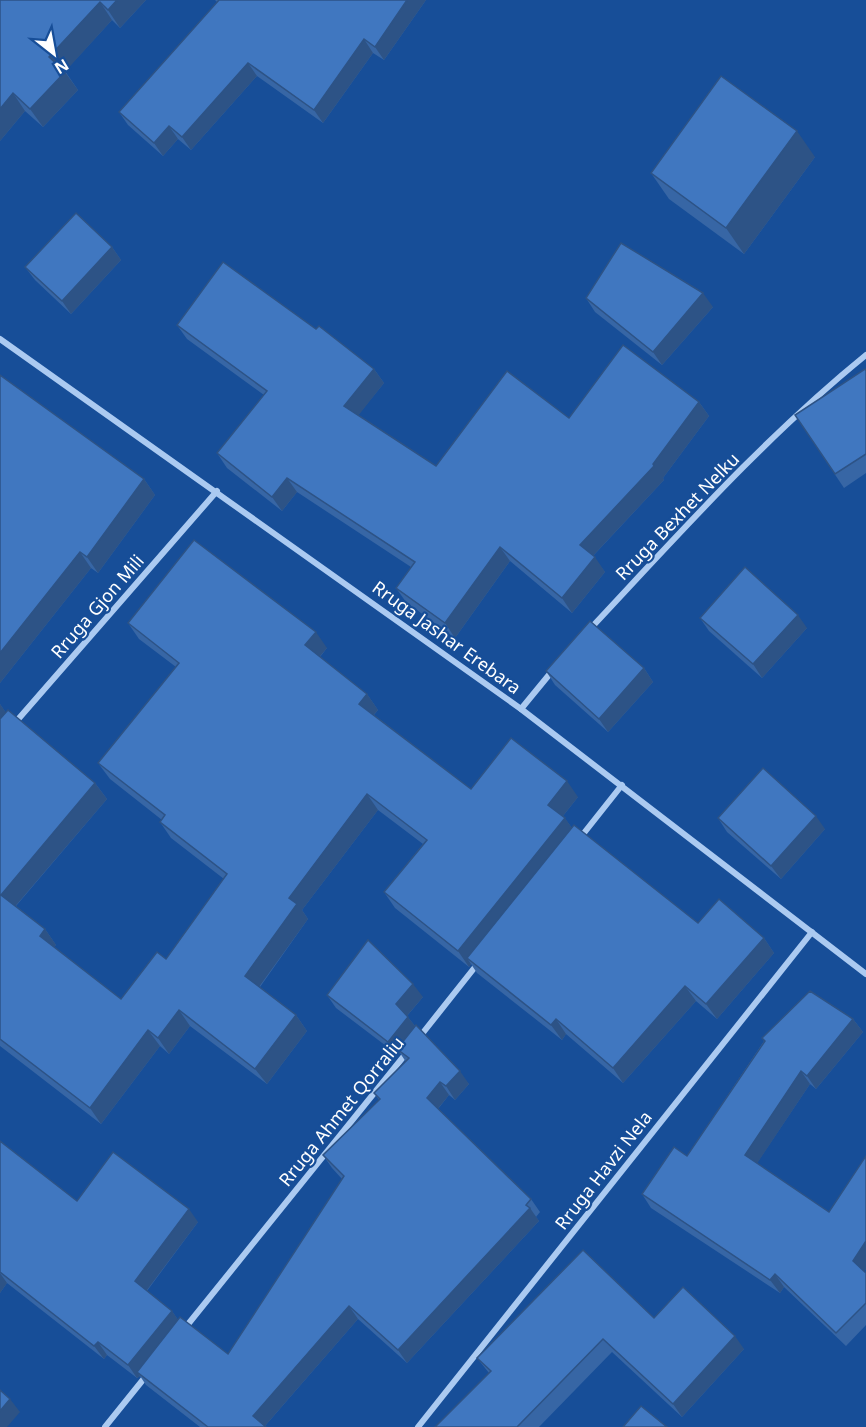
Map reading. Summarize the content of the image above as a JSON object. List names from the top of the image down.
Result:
{
  "streets": {
    "street": [
      "Rruga Bexhet Nelku",
      "Rruga Gjon Mili",
      "Rruga Jashar Erebara",
      "Rruga Ahmet Qorraliu",
      "Rruga Havzi Nela"
    ]
  },
  "crossings": [
    ["Rruga Gjon Mili", "Rruga Jashar Erebara"],
    ["Rruga Jashar Erebara", "Rruga Havzi Nela"]
  ],
  "north": "bottom right"
}
